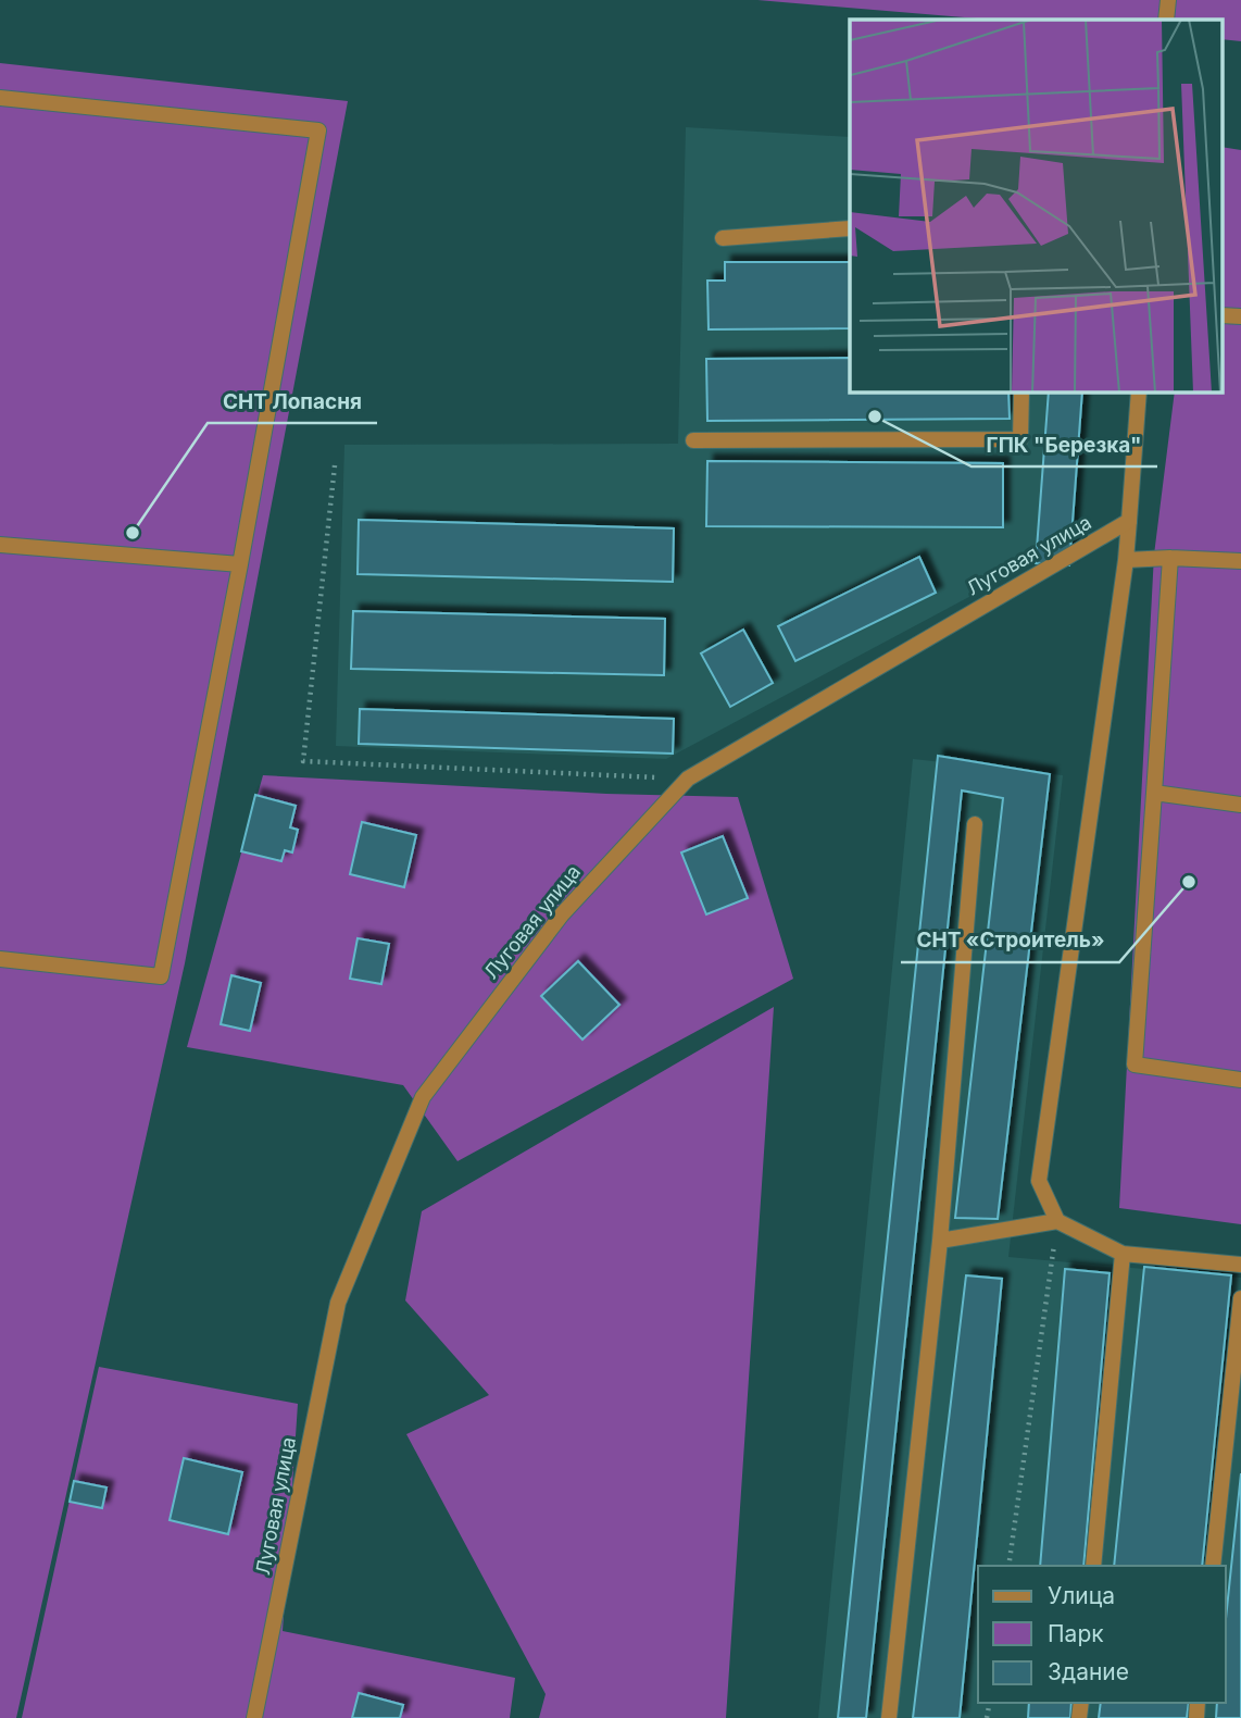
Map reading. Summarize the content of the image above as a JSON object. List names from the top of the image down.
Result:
{
  "streets": {
    "street": ["Луговая улица"]
  },
  "places": ["ГПК \"Березка\"", "СНТ Лопасня", "СНТ «Строитель»"],
  "legend": ["Улица", "Парк", "Здание"]
}
